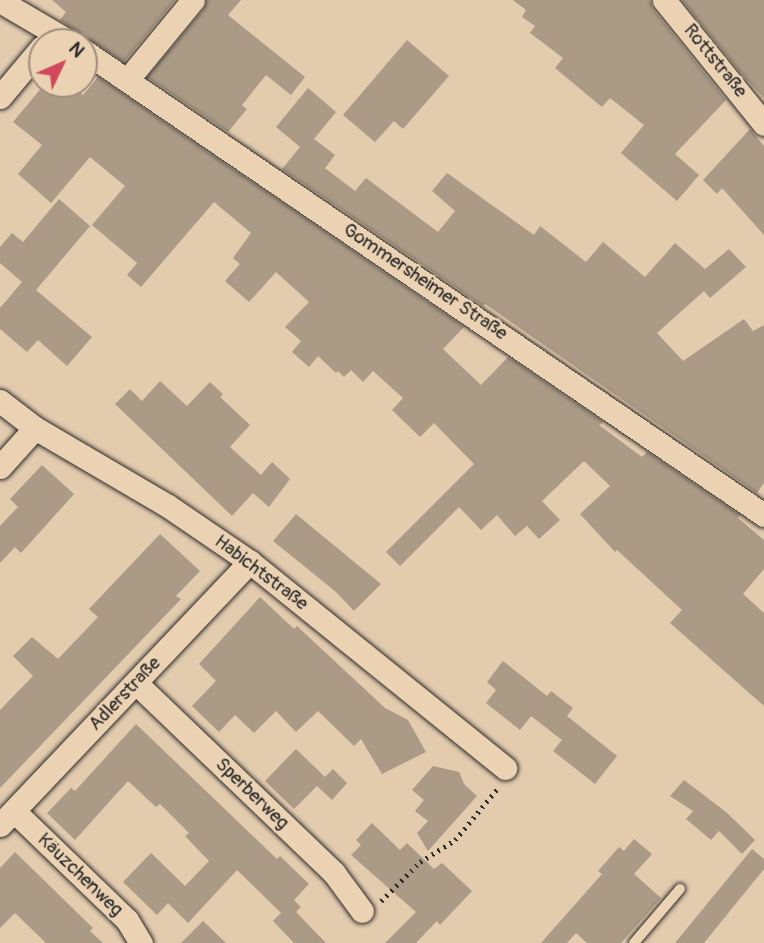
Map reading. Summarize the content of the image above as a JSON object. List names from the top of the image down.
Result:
{
  "streets": {
    "street": [
      "Rottstraße",
      "Gommersheimer Straße",
      "Habichtstraße",
      "Adlerstraße",
      "Sperberweg",
      "Käuzchenweg"
    ]
  },
  "crossings": [
    ["Habichtstraße", "Adlerstraße"],
    ["Adlerstraße", "Sperberweg"],
    ["Adlerstraße", "Käuzchenweg"]
  ],
  "north": "top right"
}
